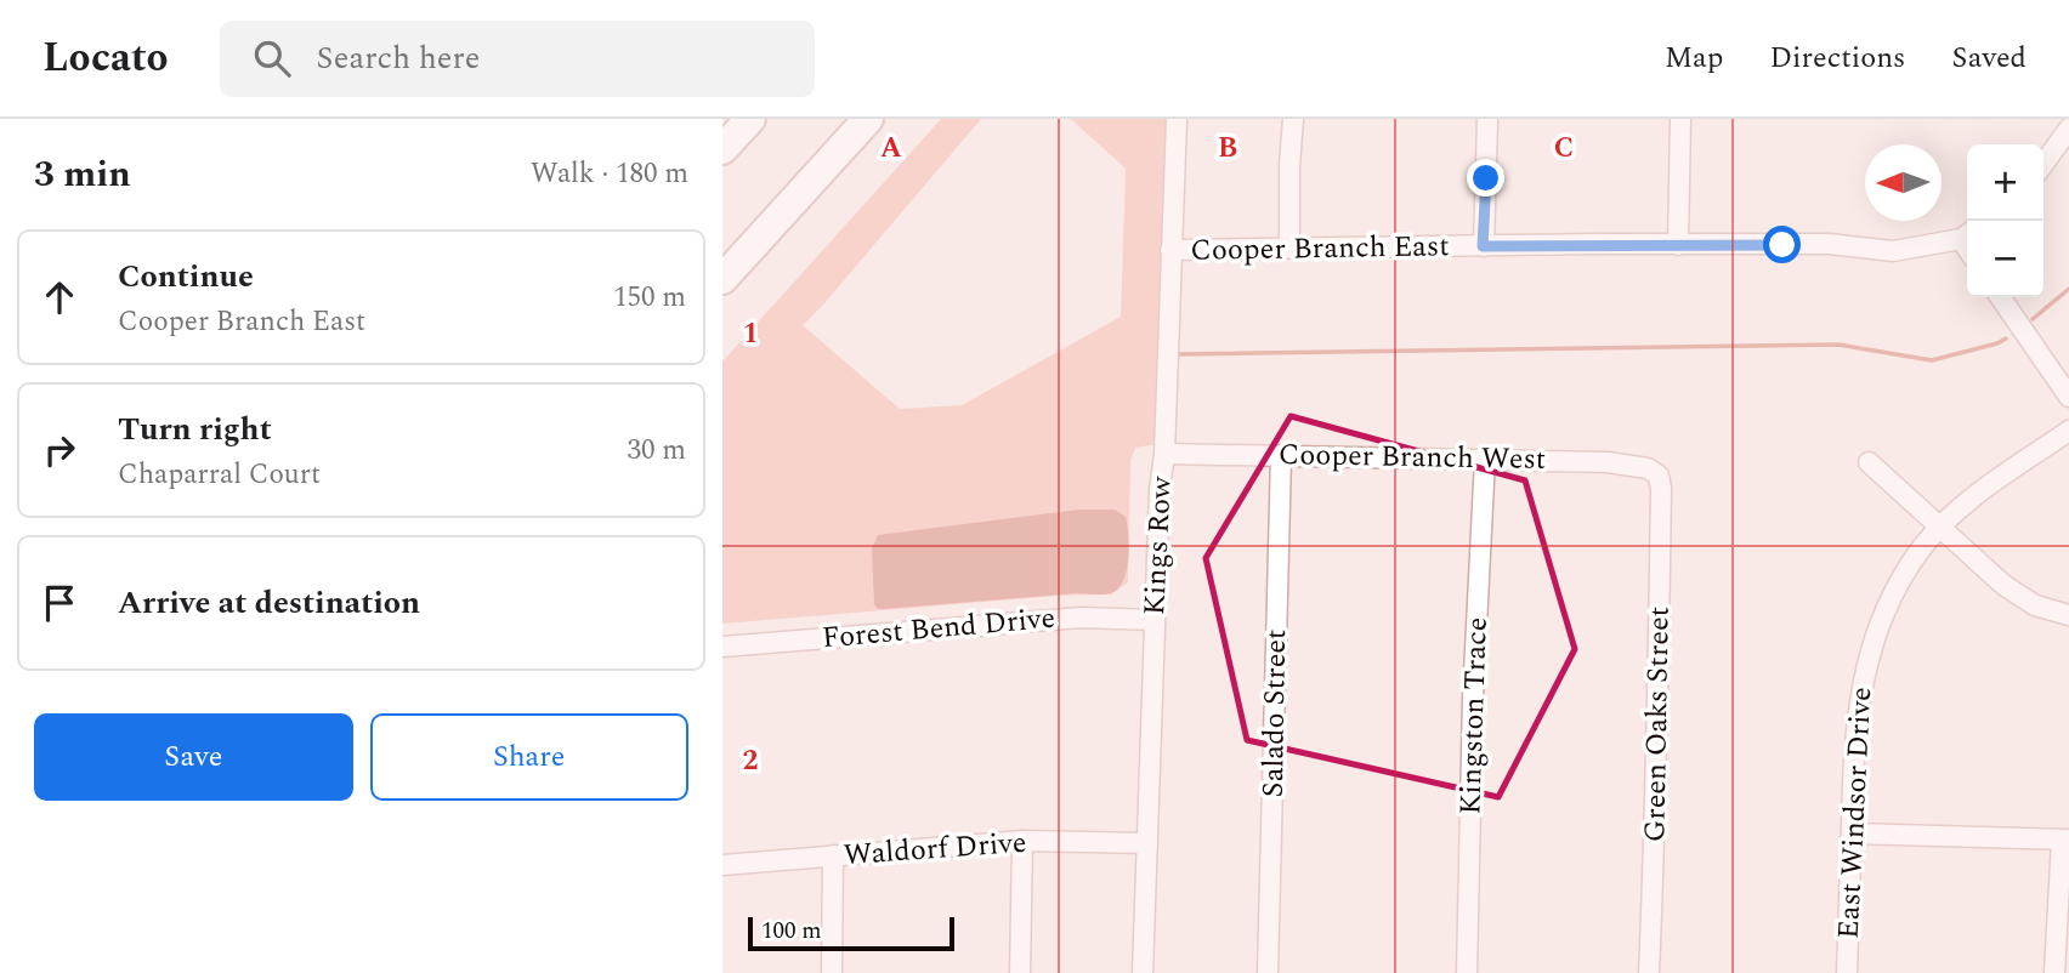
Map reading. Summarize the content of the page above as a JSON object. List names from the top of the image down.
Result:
{
  "streets": {
    "street": [
      "Cooper Branch East",
      "Cooper Branch West",
      "Kings Row",
      "Forest Bend Drive",
      "Salado Street",
      "Kingston Trace",
      "Green Oaks Street",
      "East Windsor Drive",
      "Waldorf Drive"
    ]
  },
  "crossings": [
    ["Cooper Branch East", "Kings Row"],
    ["Cooper Branch West", "Kings Row"],
    ["Cooper Branch West", "Salado Street"],
    ["Cooper Branch West", "Kingston Trace"],
    ["Cooper Branch West", "Green Oaks Street"],
    ["Kings Row", "Forest Bend Drive"],
    ["Kings Row", "Waldorf Drive"]
  ],
  "scale_bar": "100 m",
  "north": "left",
  "page": {
    "header": "Locato",
    "search": "Search here",
    "nav": ["Map", "Directions", "Saved"],
    "heading": ["3 min", "Walk · 180 m"],
    "map_buttons": ["+", "−"],
    "list": [
      ["Continue", "Cooper Branch East", "150 m"],
      ["Turn right", "Chaparral Court", "30 m"],
      "Arrive at destination"
    ],
    "buttons": ["Save", "Share"],
    "scale": "100 m"
  },
  "grid": {
    "columns": ["A", "B", "C"],
    "rows": ["1", "2"]
  }
}
